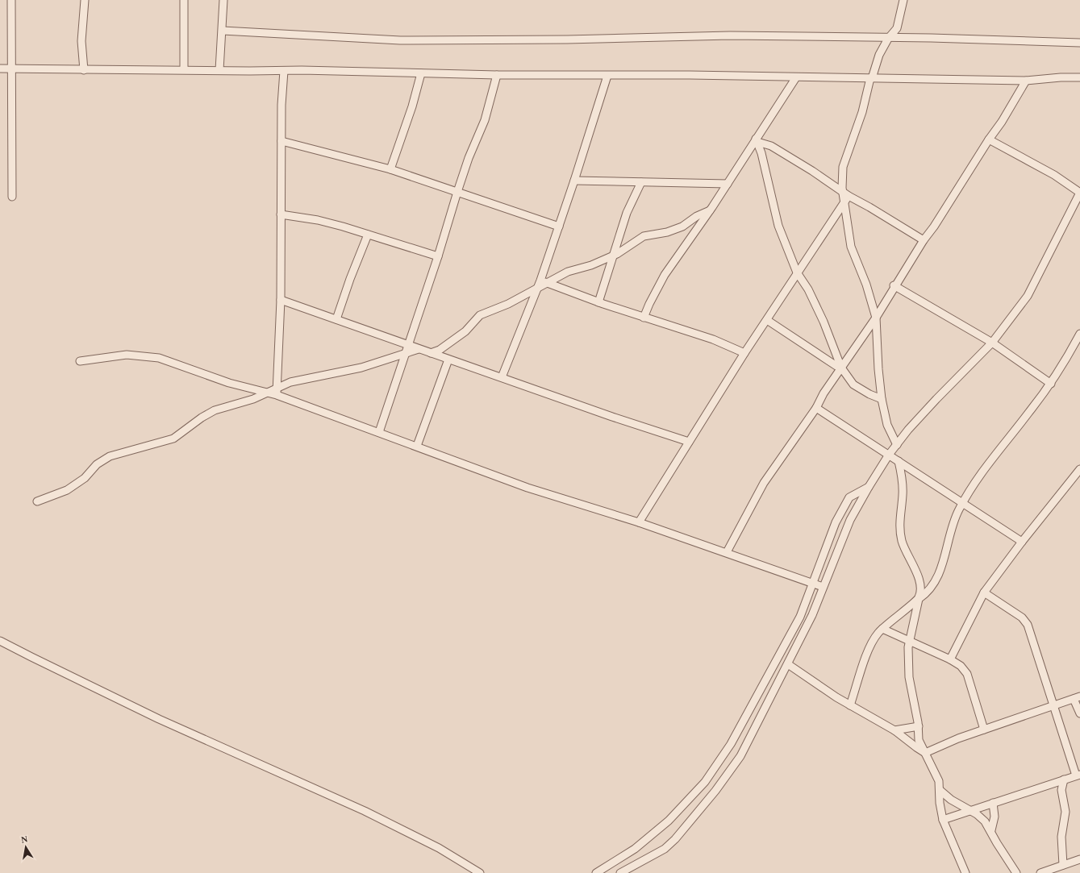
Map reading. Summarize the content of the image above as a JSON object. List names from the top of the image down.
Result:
{
  "north": "top"
}
